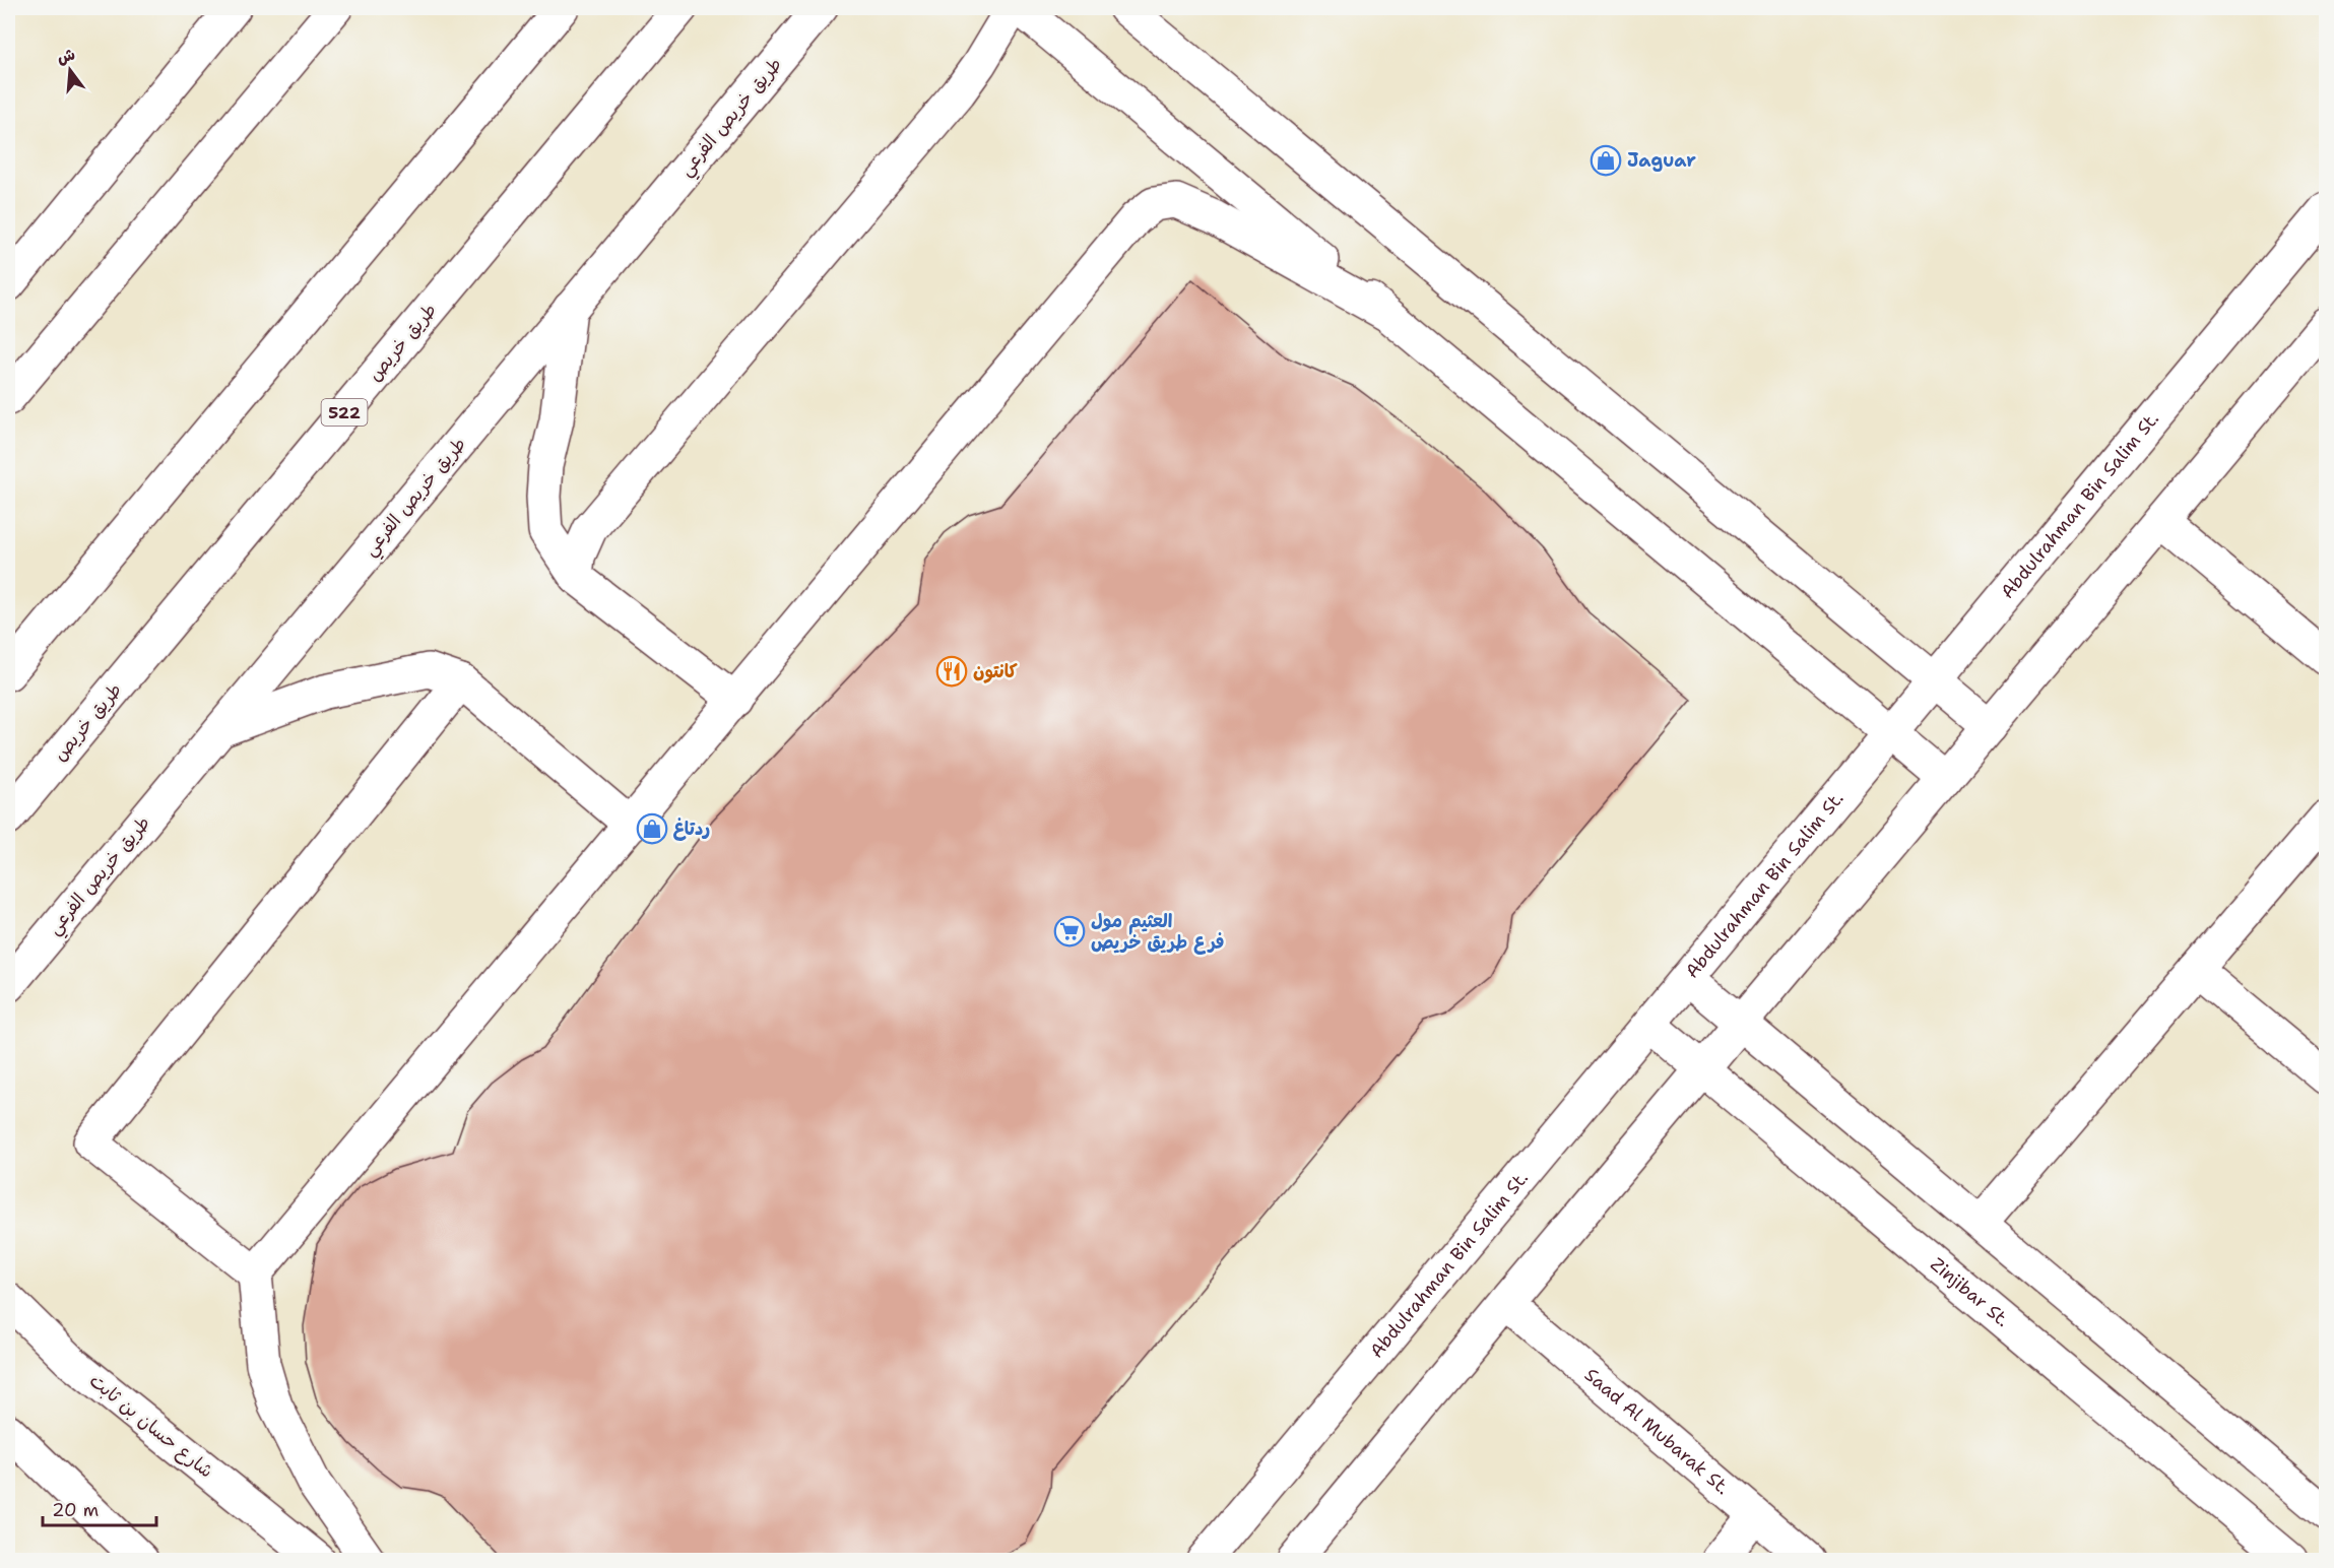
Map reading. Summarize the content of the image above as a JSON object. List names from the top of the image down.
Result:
{
  "streets": {
    "main road": [
      "طريق خريص الفرعي",
      "طريق خريص",
      "522",
      "Abdulrahman Bin Salim St.",
      "Zinjibar St.",
      "شارع حسان بن ثابت",
      "Saad Al Mubarak St."
    ]
  },
  "crossings": [
    ["Abdulrahman Bin Salim St.", "Zinjibar St."]
  ],
  "places": {
    "shop": ["Jaguar", "ردتاغ"],
    "restaurant": ["كانتون"],
    "supermarket": ["العثيم مول فرع طريق خريص"]
  },
  "scale_bar": "20 m",
  "north": "top"
}
